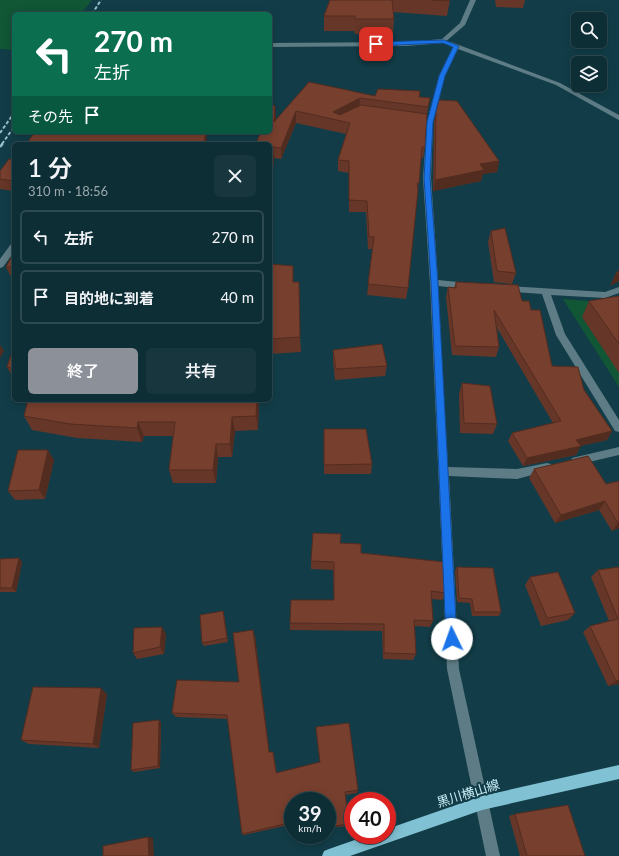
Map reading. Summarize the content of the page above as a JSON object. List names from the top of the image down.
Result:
{
  "streets": {
    "main road": ["黒川横山線"]
  },
  "page": {
    "turn": ["270 m", "左折"],
    "then": "その先",
    "heading": ["1 分", "310 m · 18:56"],
    "list": [
      {
        "name": "左折",
        "value": "270 m"
      },
      {
        "name": "目的地に到着",
        "value": "40 m"
      }
    ],
    "buttons": ["終了", "共有"],
    "speed": "39 km/h",
    "limit": "40"
  }
}
